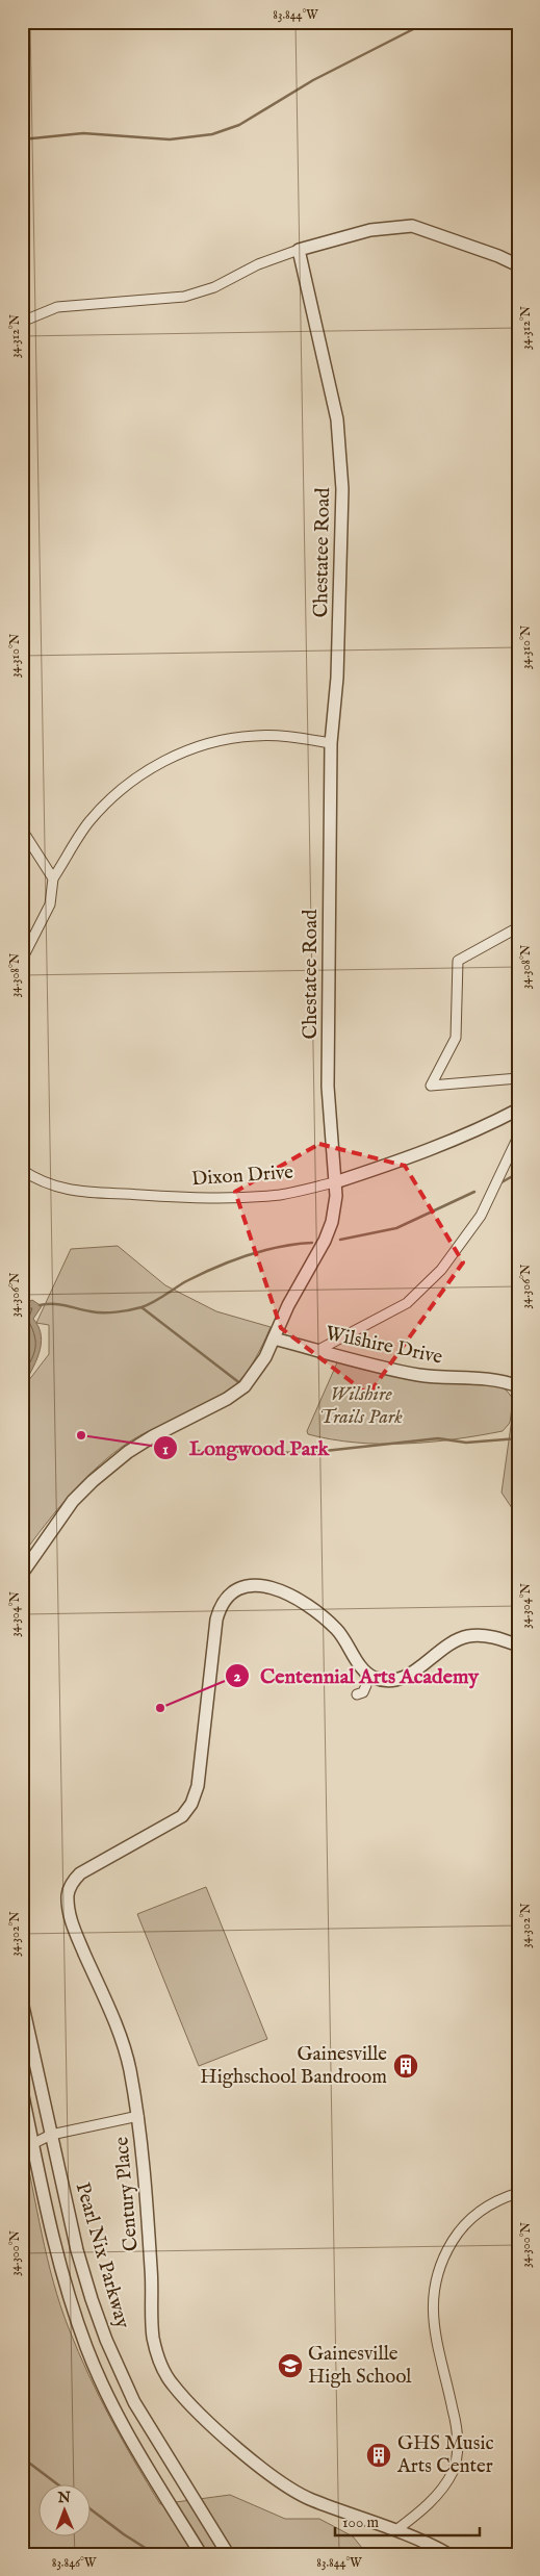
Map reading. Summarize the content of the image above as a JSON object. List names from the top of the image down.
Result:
{
  "streets": {
    "street": [
      "Chestatee Road",
      "Dixon Drive",
      "Wilshire Drive",
      "Century Place",
      "Pearl Nix Parkway"
    ]
  },
  "crossings": [
    ["Chestatee Road", "Dixon Drive"],
    ["Chestatee Road", "Wilshire Drive"]
  ],
  "parks": ["Wilshire Trails Park"],
  "places": {
    "other": ["Longwood Park", "Centennial Arts Academy"],
    "building": ["Gainesville Highschool Bandroom", "GHS Music Arts Center"],
    "school or university": ["Gainesville High School"]
  },
  "scale_bar": "100 m",
  "north": "top",
  "coordinates": [
    "83.844°W",
    "34.312°N",
    "34.310°N",
    "34.308°N",
    "34.306°N",
    "34.304°N",
    "34.302°N",
    "34.300°N",
    "83.846°W"
  ]
}
